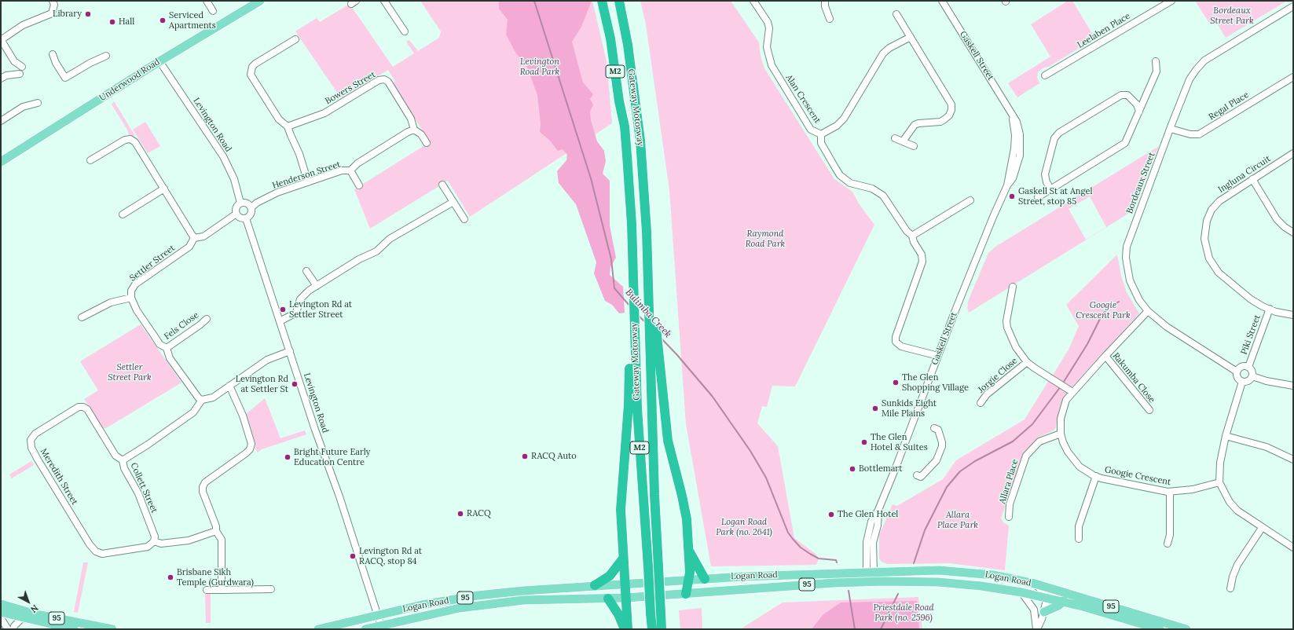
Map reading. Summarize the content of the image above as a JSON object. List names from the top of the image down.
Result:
{
  "streets": {
    "highway": ["M2", "Gateway Motorway"],
    "main road": [
      "Gaskell Street",
      "Underwood Road",
      "Logan Road",
      "95"
    ],
    "street": [
      "Leelaben Place",
      "Bowers Street",
      "Alan Crescent",
      "Regal Place",
      "Levington Road",
      "Ingluna Circuit",
      "Henderson Street",
      "Bordeaux Street",
      "Settler Street",
      "Fels Close",
      "Piki Street",
      "Jorgie Close",
      "Rakumba Close",
      "Googie Crescent",
      "Meredith Street",
      "Allara Place",
      "Collett Street"
    ]
  },
  "crossings": [
    ["Gaskell Street", "Alan Crescent"],
    ["Gaskell Street", "Logan Road"],
    ["Underwood Road", "Levington Road"],
    ["Bowers Street", "Henderson Street"],
    ["Regal Place", "Bordeaux Street"],
    ["Levington Road", "Henderson Street"],
    ["Levington Road", "Logan Road"],
    ["Ingluna Circuit", "Piki Street"],
    ["Bordeaux Street", "Piki Street"],
    ["Bordeaux Street", "Googie Crescent"],
    ["Rakumba Close", "Googie Crescent"],
    ["Googie Crescent", "Allara Place"],
    ["Meredith Street", "Collett Street"]
  ],
  "water": ["Bulimba Creek"],
  "parks": [
    "Bordeaux Street Park",
    "Levington Road Park",
    "Raymond Road Park",
    "Googie Crescent Park",
    "Settler Street Park",
    "Allara Place Park",
    "Logan Road Park (no. 2641)",
    "Priestdale Road Park (no. 2596)"
  ],
  "places": [
    "Library",
    "Serviced Apartments",
    "Hall",
    "Gaskell St at Angel Street, stop 85",
    "Levington Rd at Settler Street",
    "The Glen Shopping Village",
    "Levington Rd at Settler St",
    "Sunkids Eight Mile Plains",
    "The Glen Hotel & Suites",
    "RACQ Auto",
    "Bright Future Early Education Centre",
    "Bottlemart",
    "RACQ",
    "The Glen Hotel",
    "Levington Rd at RACQ, stop 84",
    "Brisbane Sikh Temple (Gurdwara)"
  ],
  "north": "bottom right"
}
